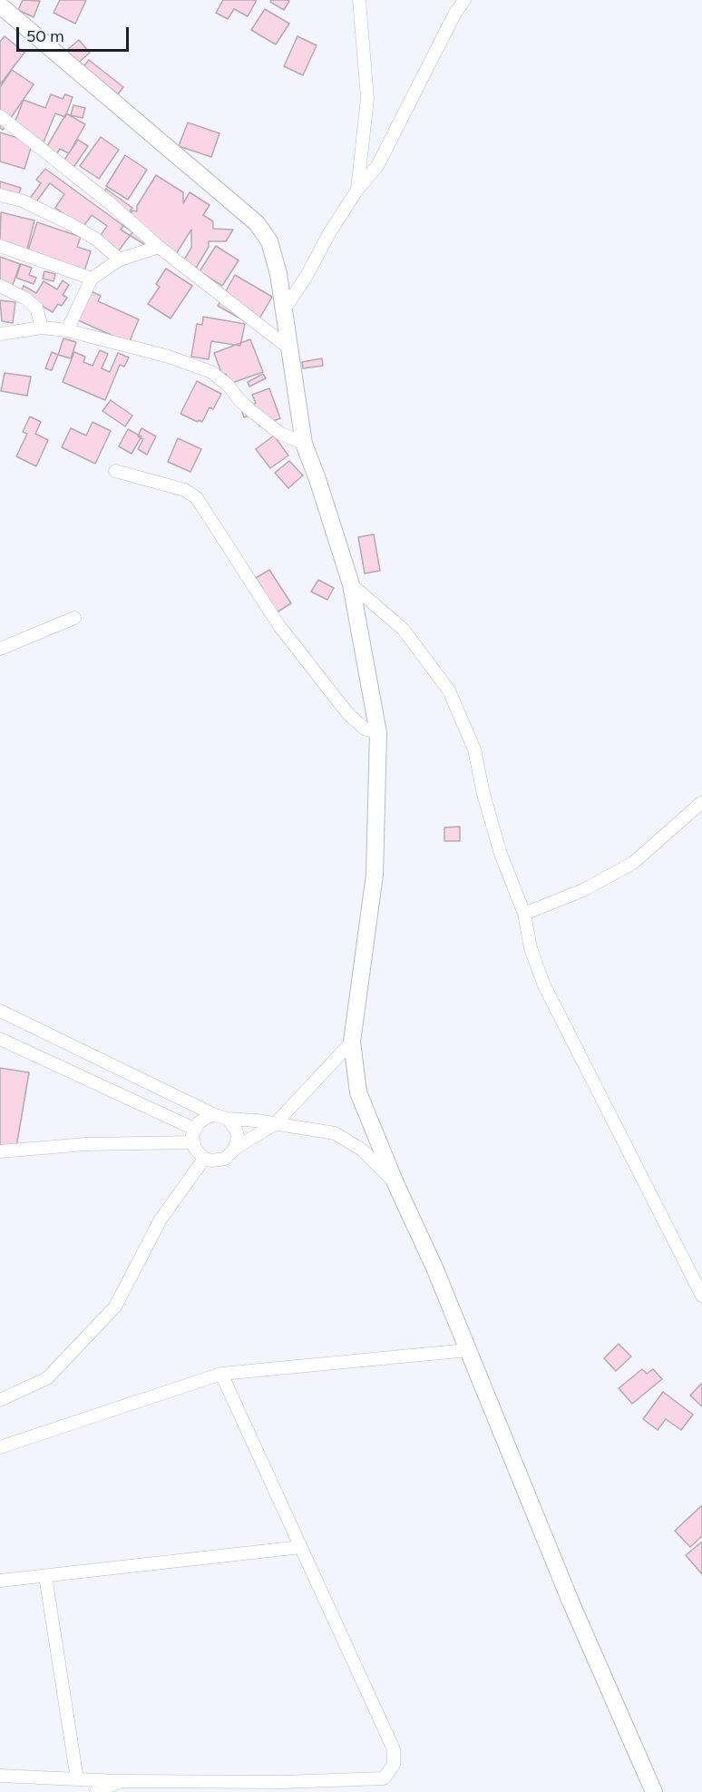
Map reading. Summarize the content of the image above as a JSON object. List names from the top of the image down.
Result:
{
  "scale_bar": "50 m"
}
